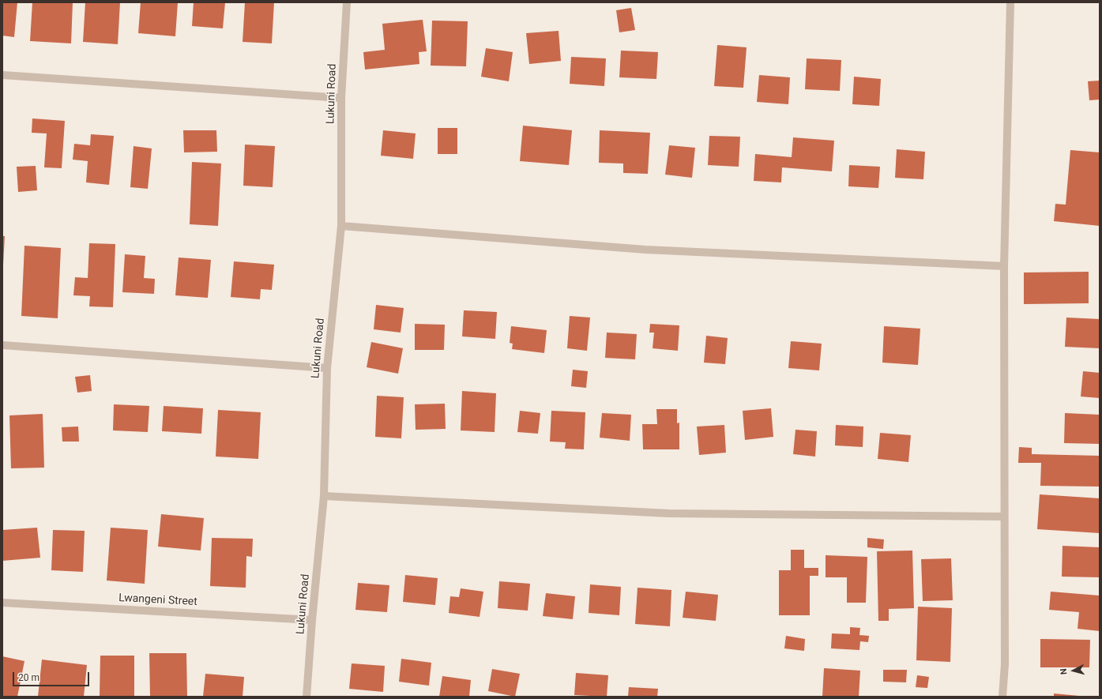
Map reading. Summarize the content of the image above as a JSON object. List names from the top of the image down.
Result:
{
  "streets": {
    "street": ["Lukuni Road", "Lwangeni Street"]
  },
  "crossings": [
    ["Lukuni Road", "Lwangeni Street"]
  ],
  "scale_bar": "20 m",
  "north": "left"
}
